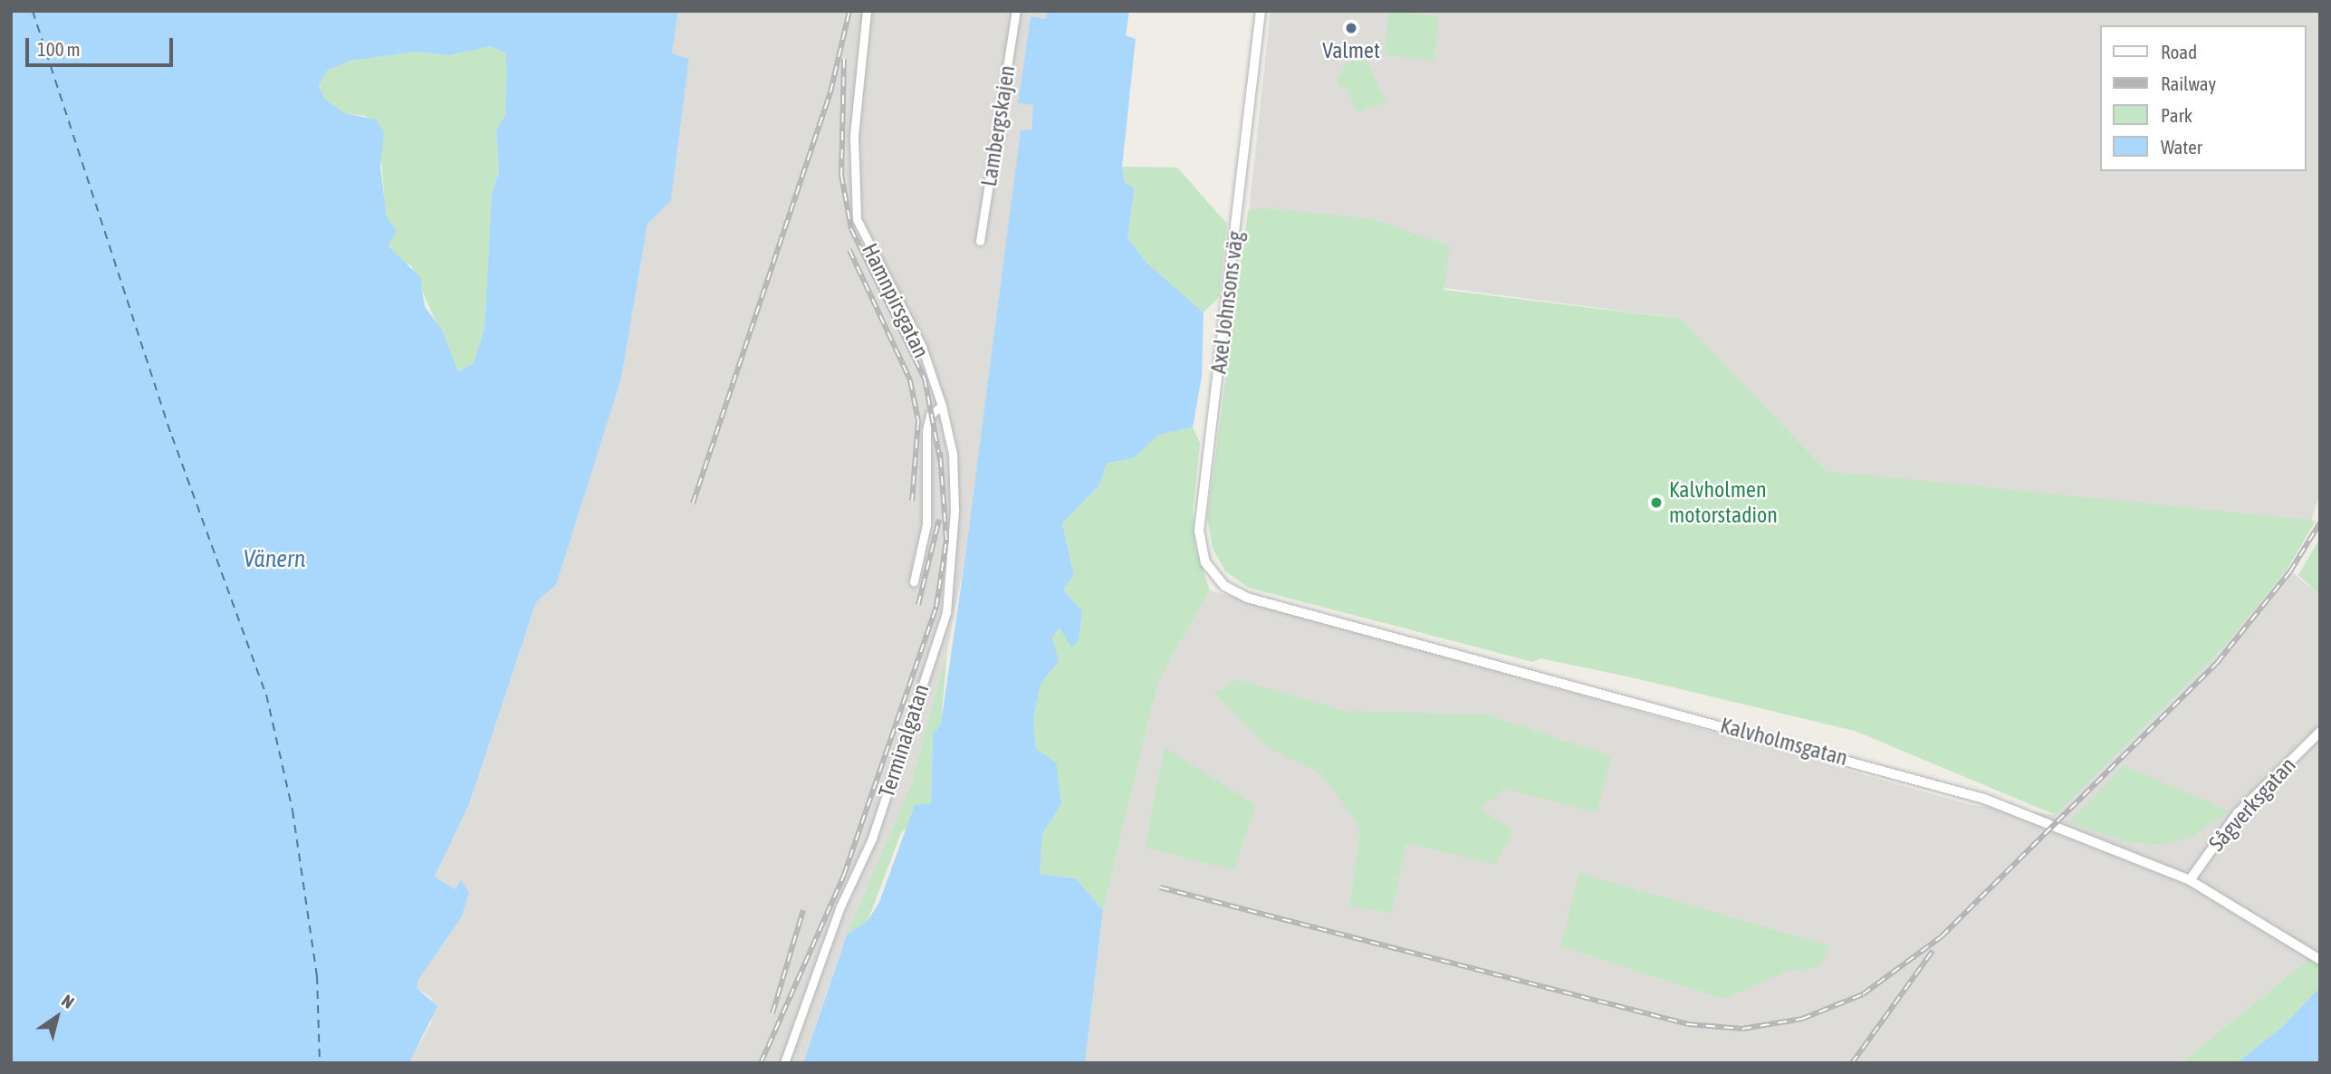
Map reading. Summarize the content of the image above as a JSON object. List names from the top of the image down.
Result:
{
  "streets": {
    "street": [
      "Lambergskajen",
      "Hamnpirsgatan",
      "Axel Johnsons väg",
      "Terminalgatan",
      "Kalvholmsgatan",
      "Sågverksgatan"
    ]
  },
  "crossings": [
    ["Hamnpirsgatan", "Terminalgatan"],
    ["Axel Johnsons väg", "Kalvholmsgatan"],
    ["Kalvholmsgatan", "Sågverksgatan"]
  ],
  "water": ["Vänern"],
  "places": ["Valmet", "Kalvholmen motorstadion"],
  "legend": [
    "Road",
    "Railway",
    "Park",
    "Water"
  ],
  "scale_bar": "100 m",
  "north": "top right"
}
